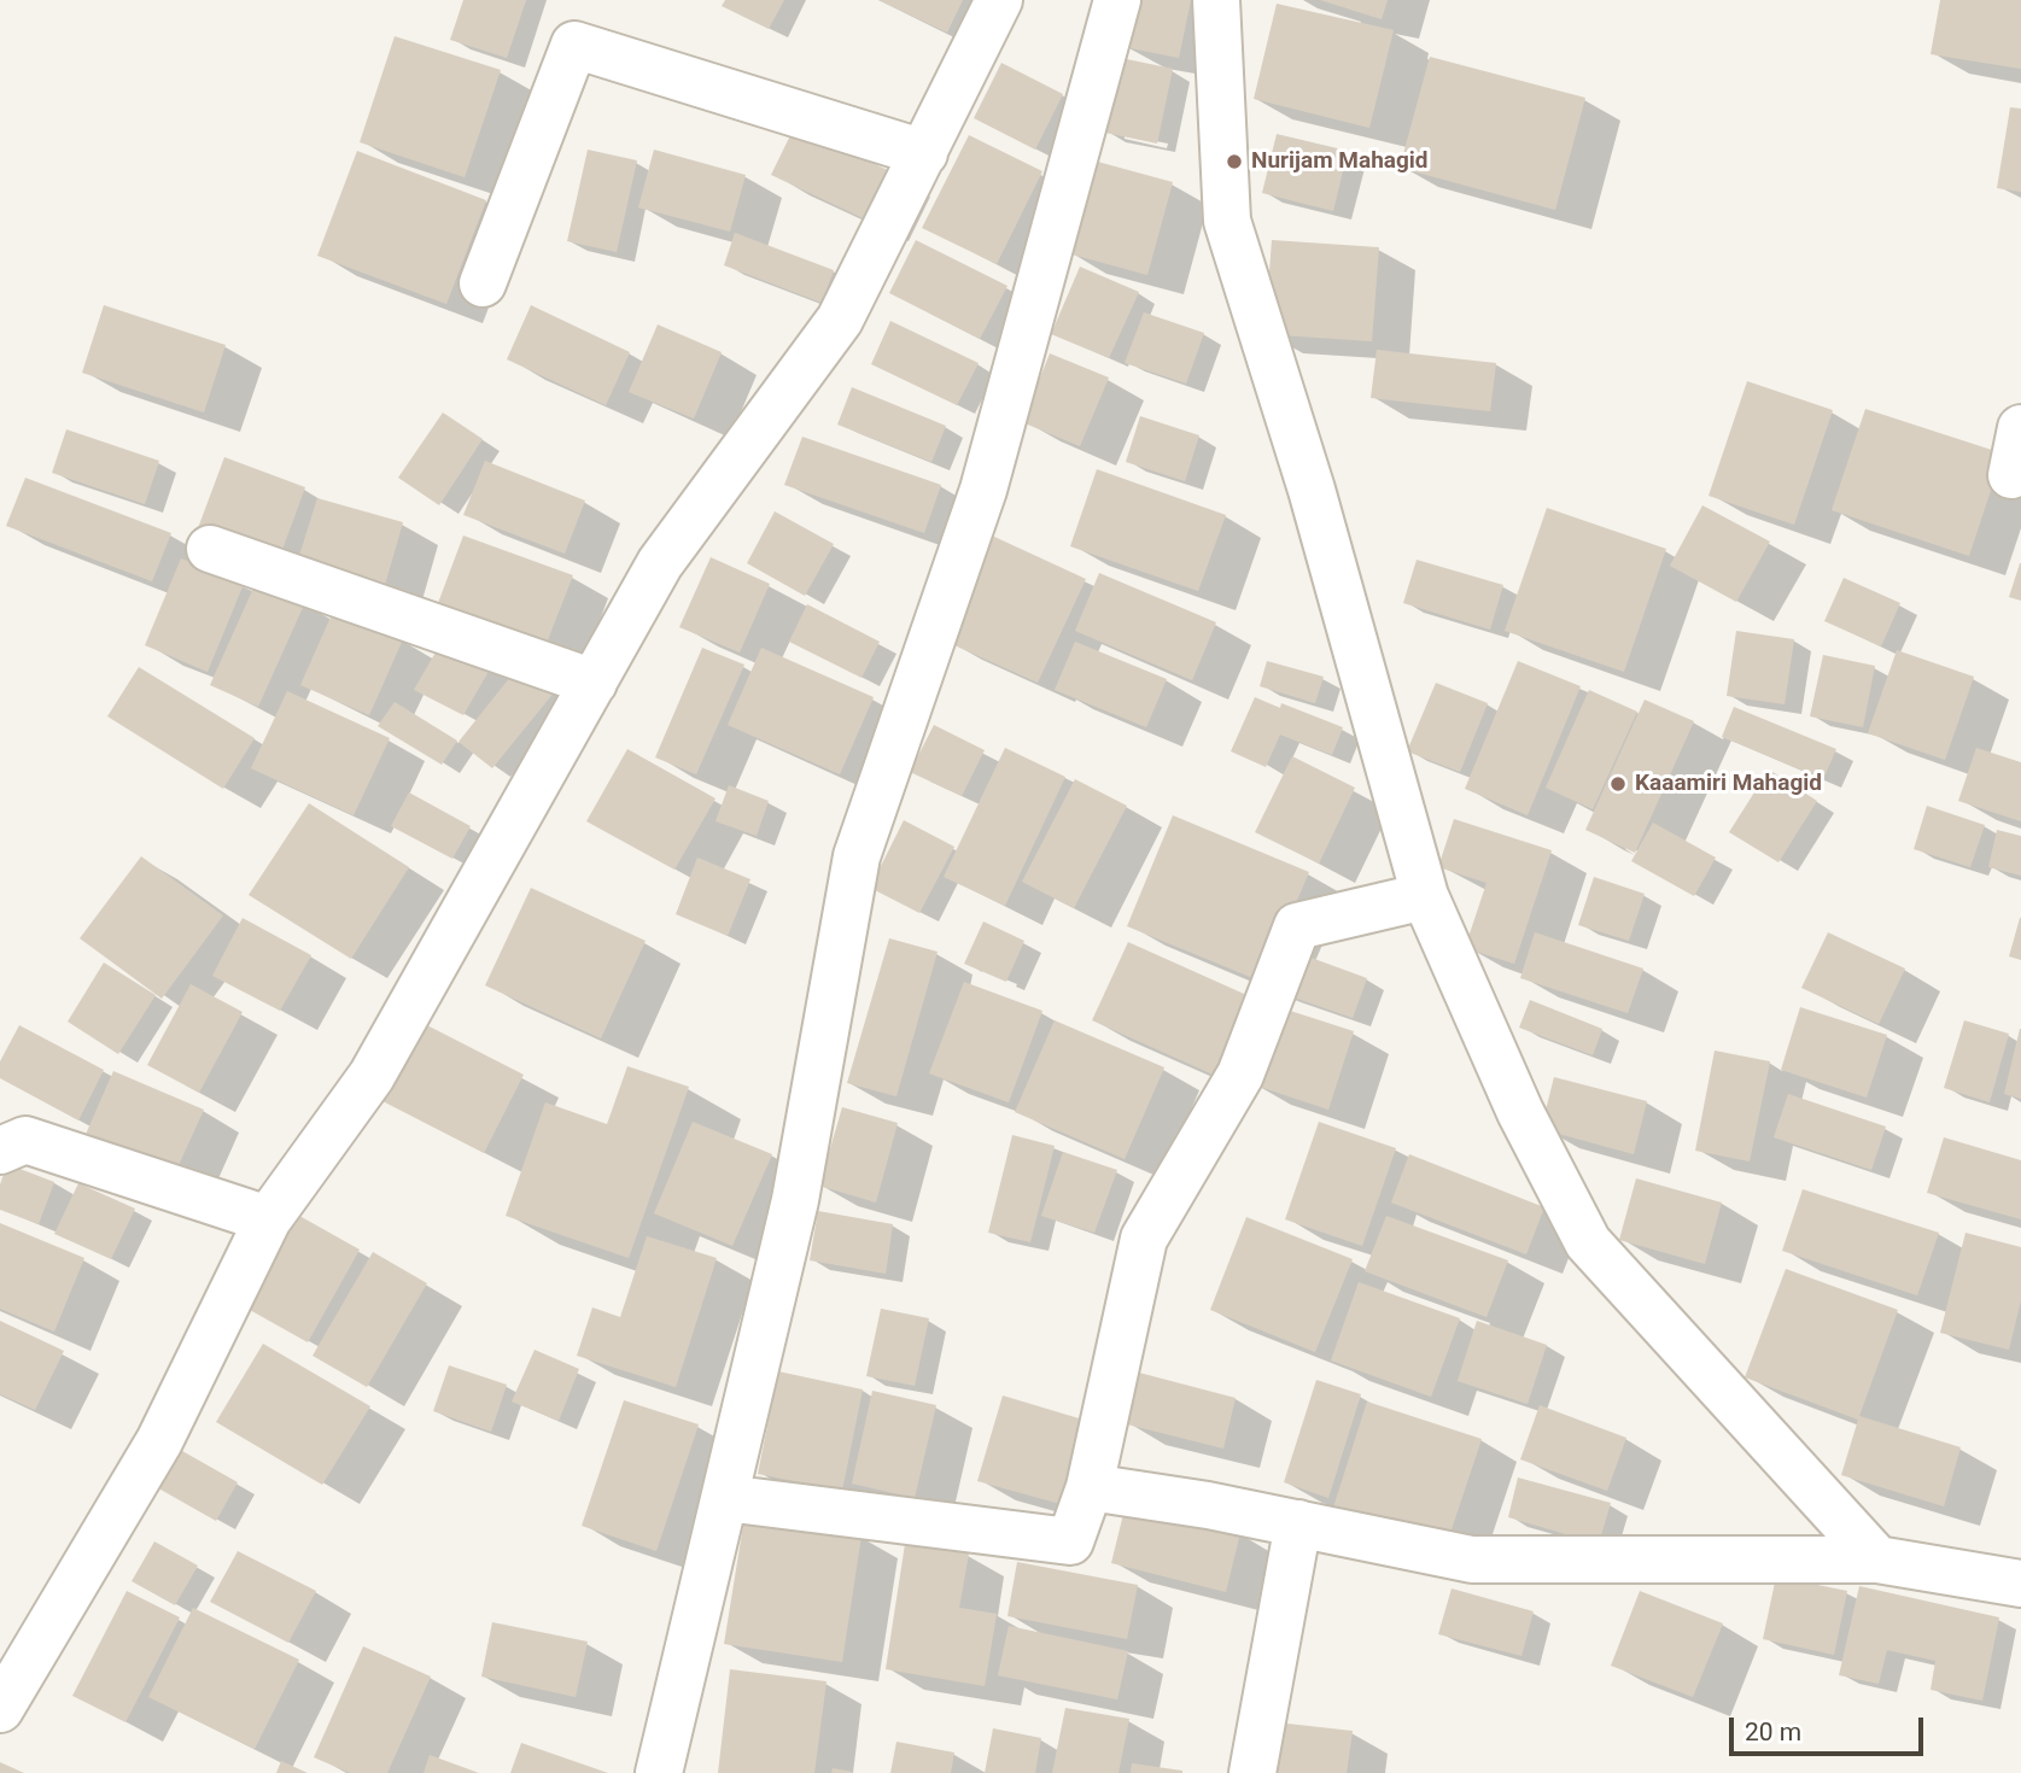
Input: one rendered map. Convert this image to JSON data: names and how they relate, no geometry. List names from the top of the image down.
{
  "places": ["Nurijam Mahagid", "Kaaamiri Mahagid"],
  "scale_bar": "20 m"
}
